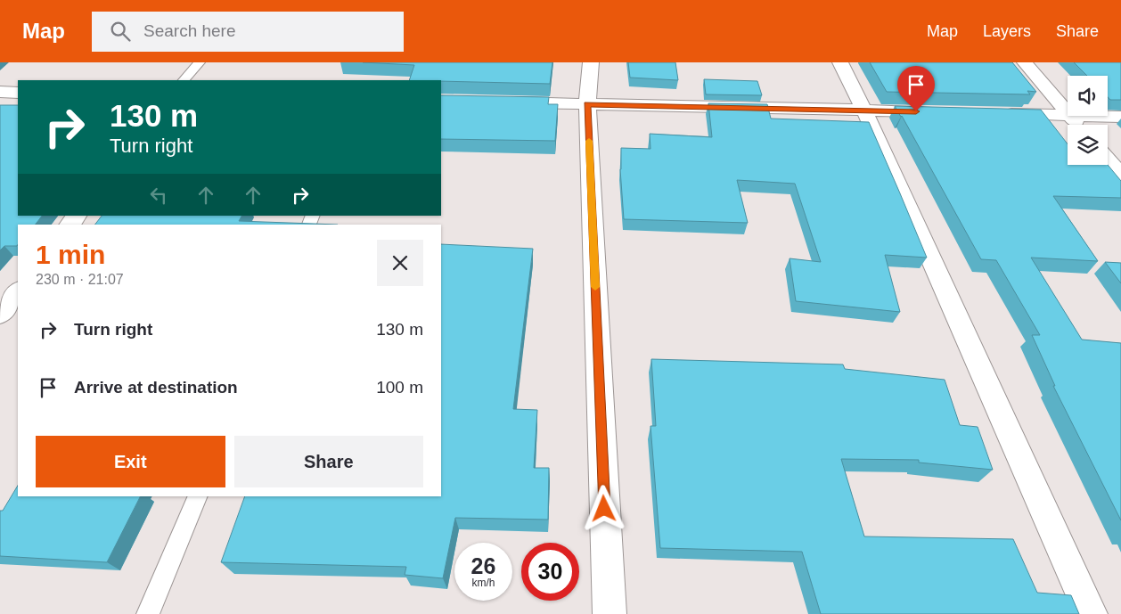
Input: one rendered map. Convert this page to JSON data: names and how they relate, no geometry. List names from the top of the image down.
{
  "page": {
    "header": "Map",
    "search": "Search here",
    "nav": ["Map", "Layers", "Share"],
    "turn": ["130 m", "Turn right"],
    "heading": ["1 min", "230 m · 21:07"],
    "list": [
      {
        "name": "Turn right",
        "value": "130 m"
      },
      {
        "name": "Arrive at destination",
        "value": "100 m"
      }
    ],
    "buttons": ["Exit", "Share"],
    "speed": "26 km/h",
    "limit": "30"
  }
}
